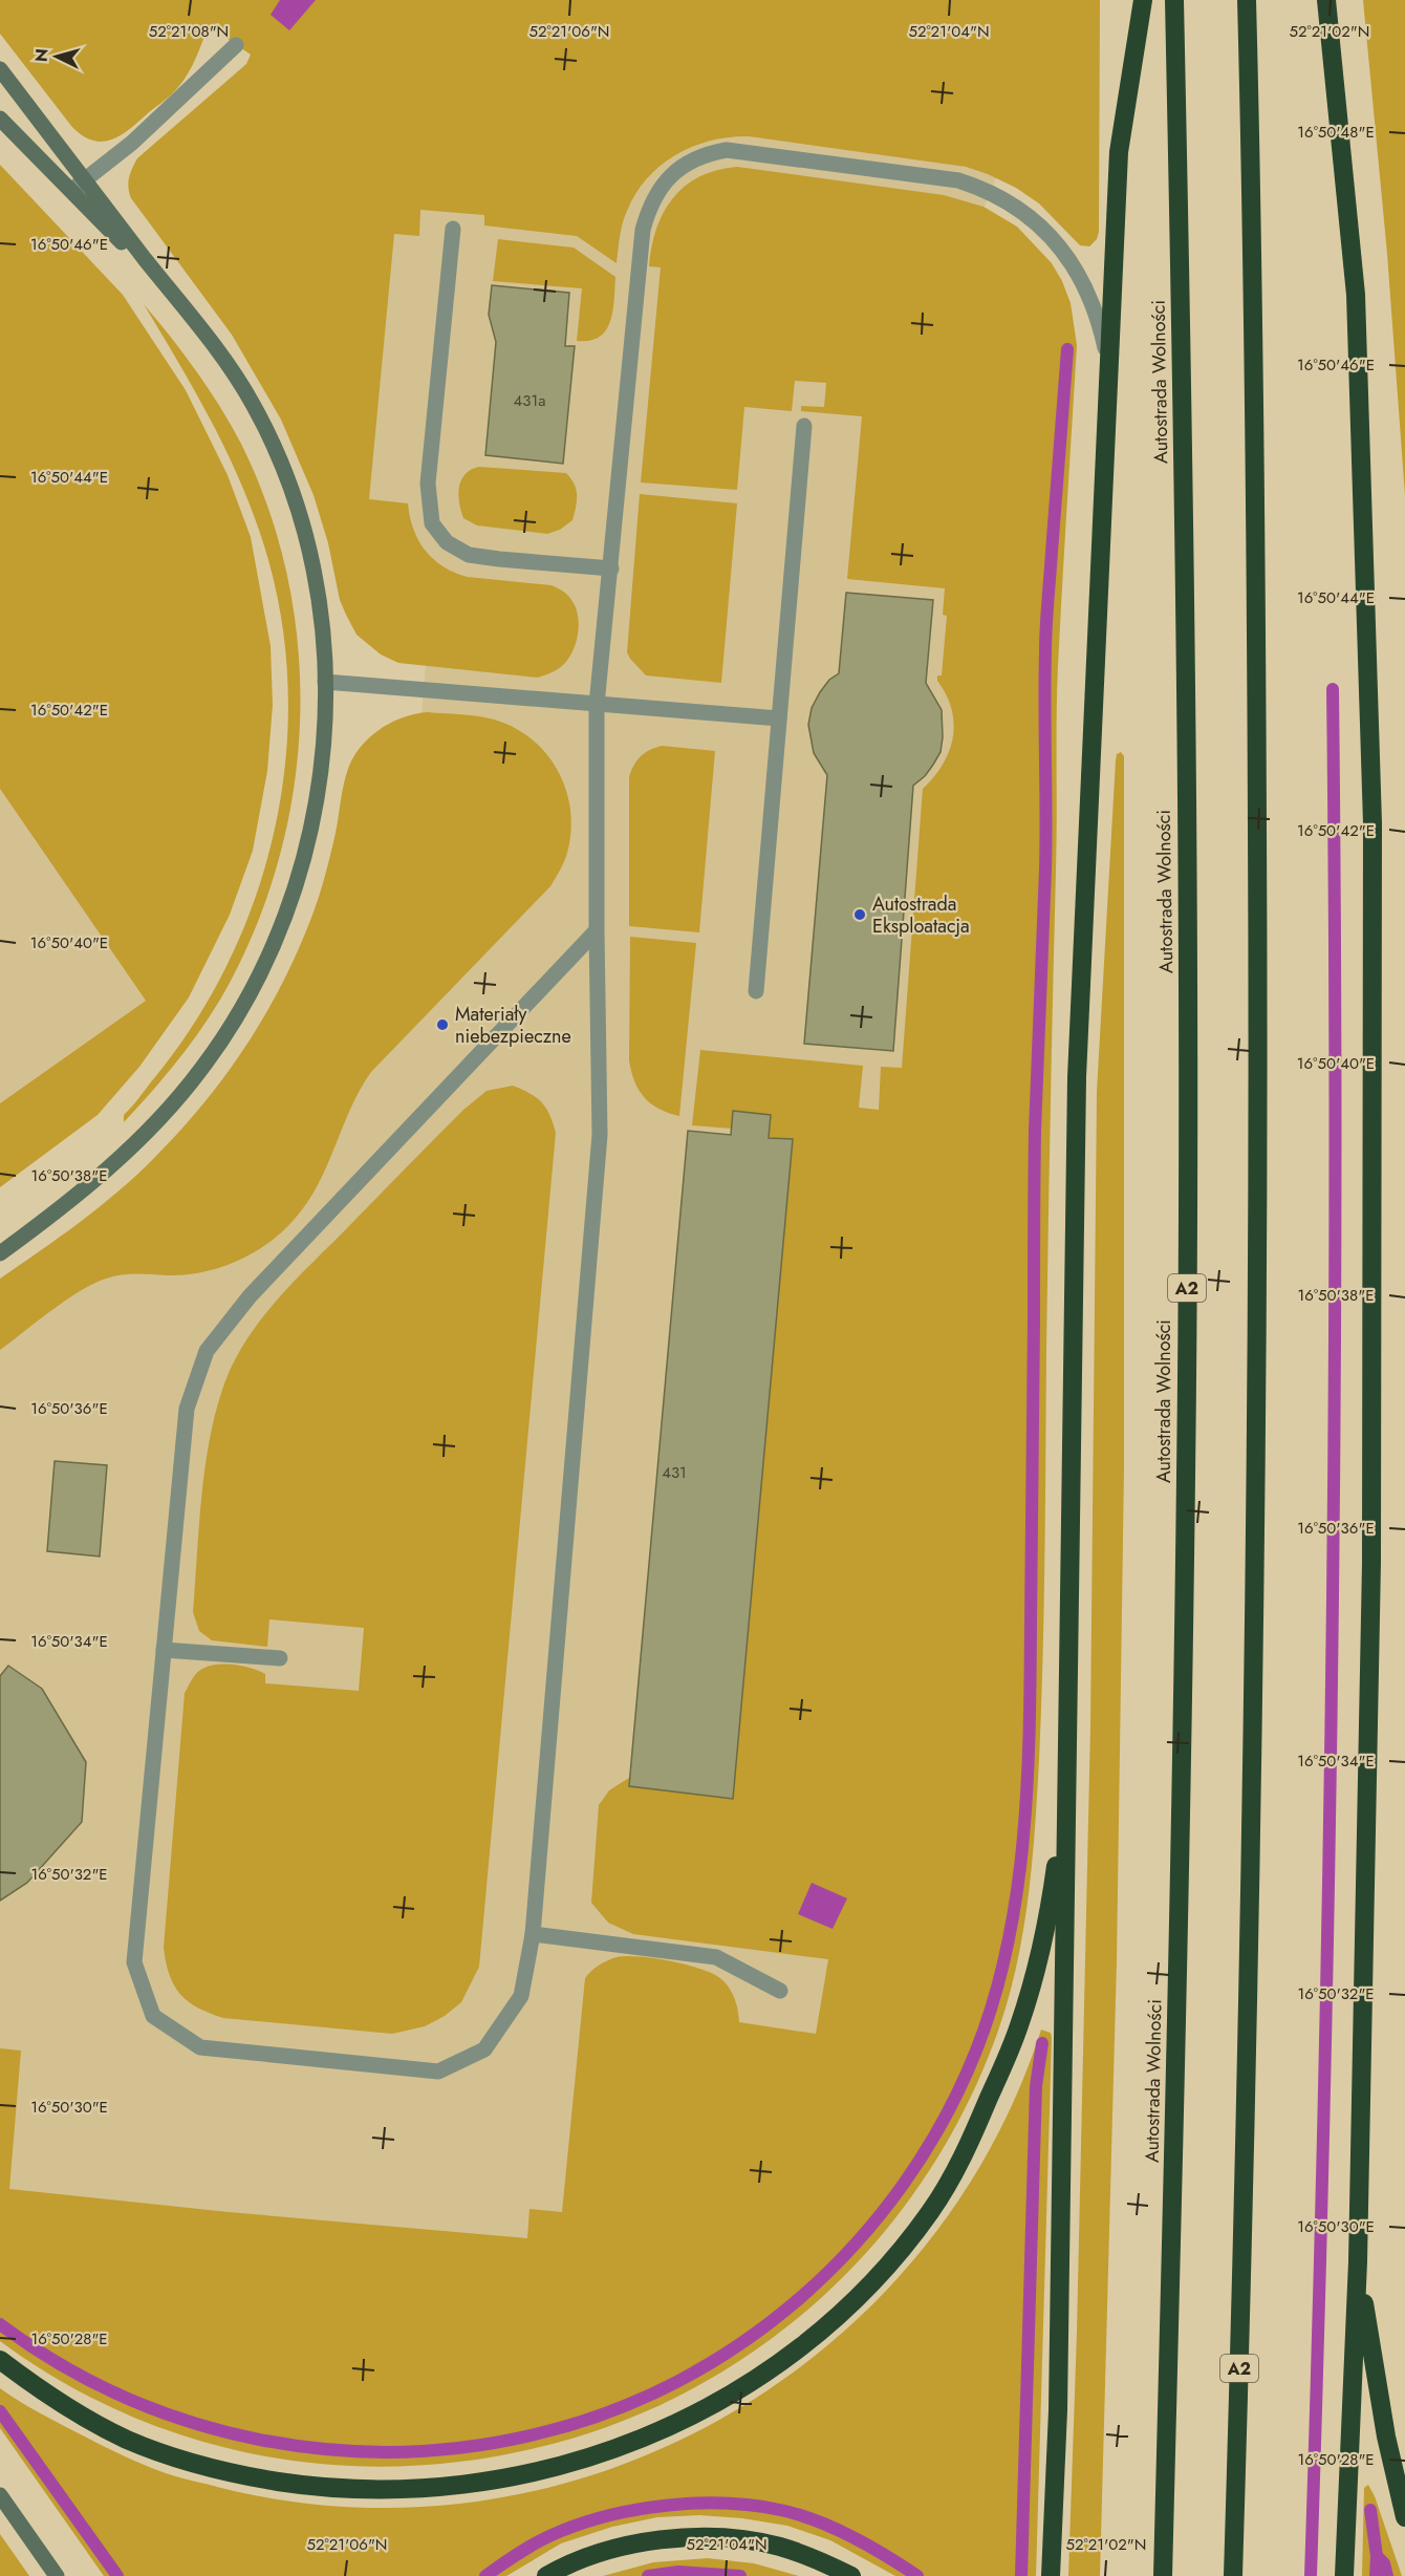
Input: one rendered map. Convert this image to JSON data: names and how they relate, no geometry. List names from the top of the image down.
{
  "streets": {
    "highway": ["Autostrada Wolności", "A2"]
  },
  "places": ["Autostrada Eksploatacja", "Materiały niebezpieczne"],
  "house_numbers": ["431a", "431"],
  "north": "left",
  "coordinates": [
    "52°21'08\"N",
    "52°21'06\"N",
    "52°21'04\"N",
    "52°21'02\"N",
    "16°50'48\"E",
    "16°50'46\"E",
    "16°50'44\"E",
    "16°50'42\"E",
    "16°50'40\"E",
    "16°50'38\"E",
    "16°50'36\"E",
    "16°50'34\"E",
    "16°50'32\"E",
    "16°50'30\"E",
    "16°50'28\"E"
  ]
}
